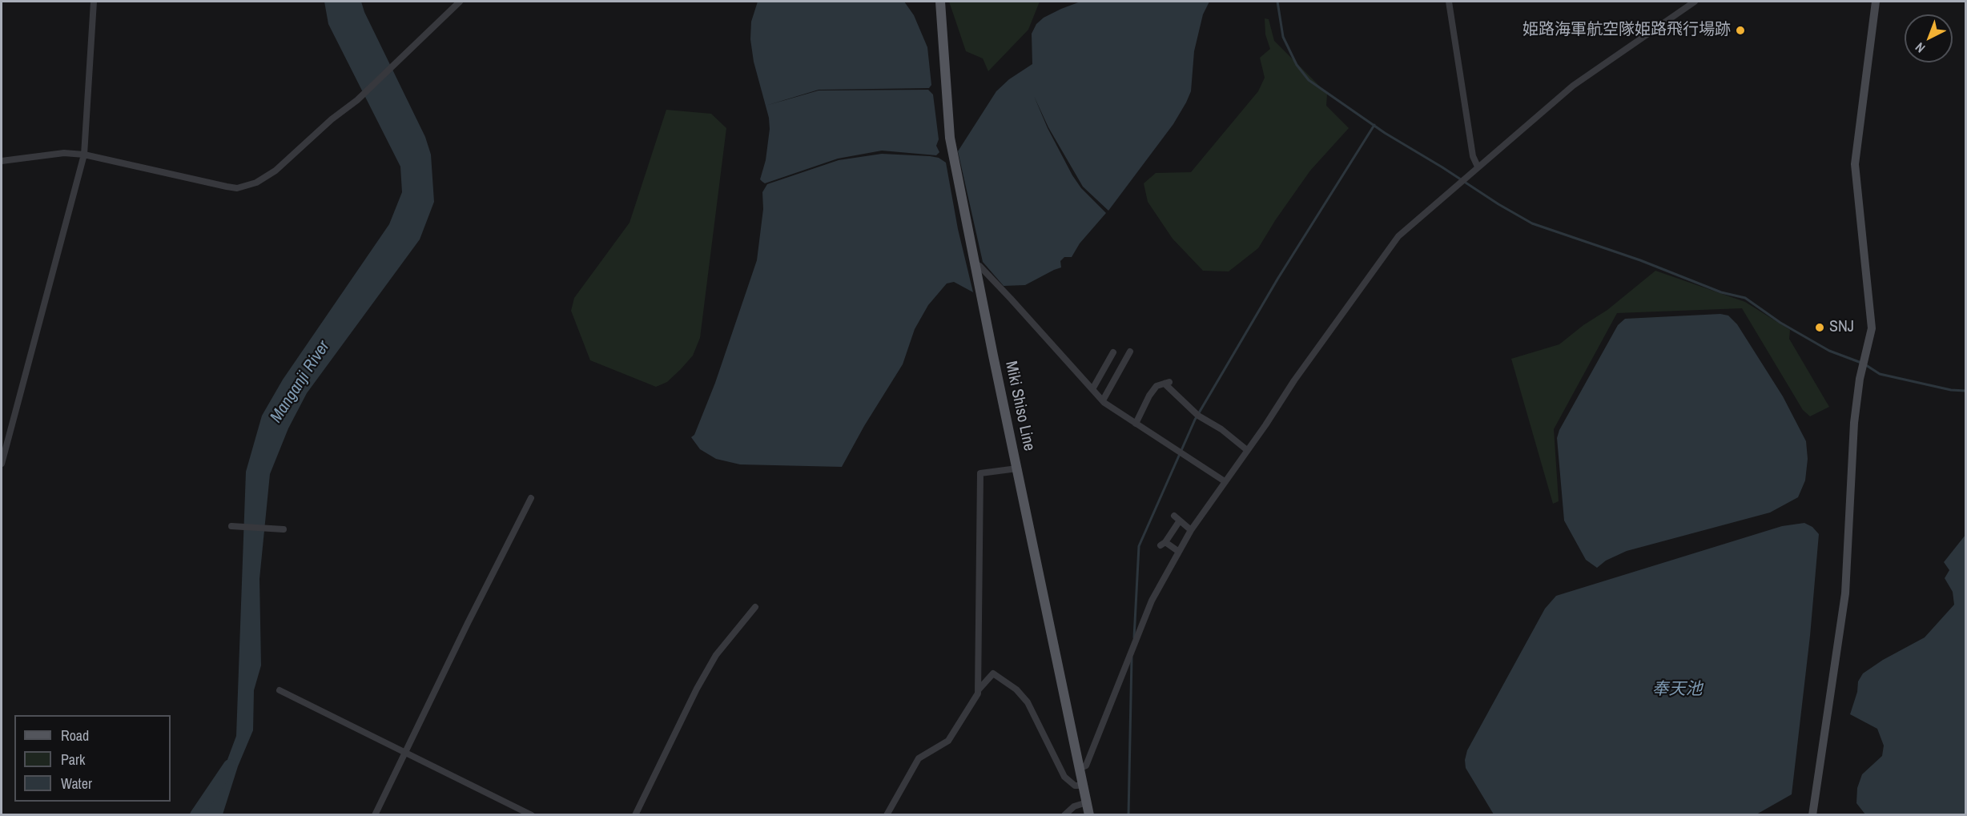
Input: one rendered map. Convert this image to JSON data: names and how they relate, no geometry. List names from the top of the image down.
{
  "streets": {
    "main road": ["Miki Shiso Line"]
  },
  "water": ["Manganji River", "奉天池"],
  "places": ["姫路海軍航空隊姫路飛行場跡", "SNJ"],
  "legend": ["Road", "Park", "Water"],
  "north": "bottom left"
}
